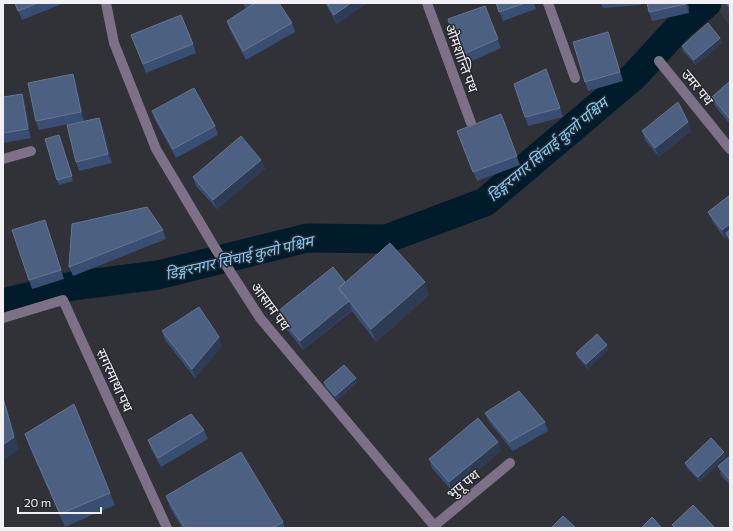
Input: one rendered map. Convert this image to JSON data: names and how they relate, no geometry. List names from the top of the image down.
{
  "streets": {
    "street": [
      "ओमशान्ति पथ",
      "उमर पथ",
      "आसाम पथ",
      "सगरमाथा पथ",
      "भुपू पथ"
    ]
  },
  "crossings": [
    ["आसाम पथ", "भुपू पथ"]
  ],
  "water": ["डिङ्गरनगर सिंचाई कुलो पश्चिम"],
  "scale_bar": "20 m"
}
